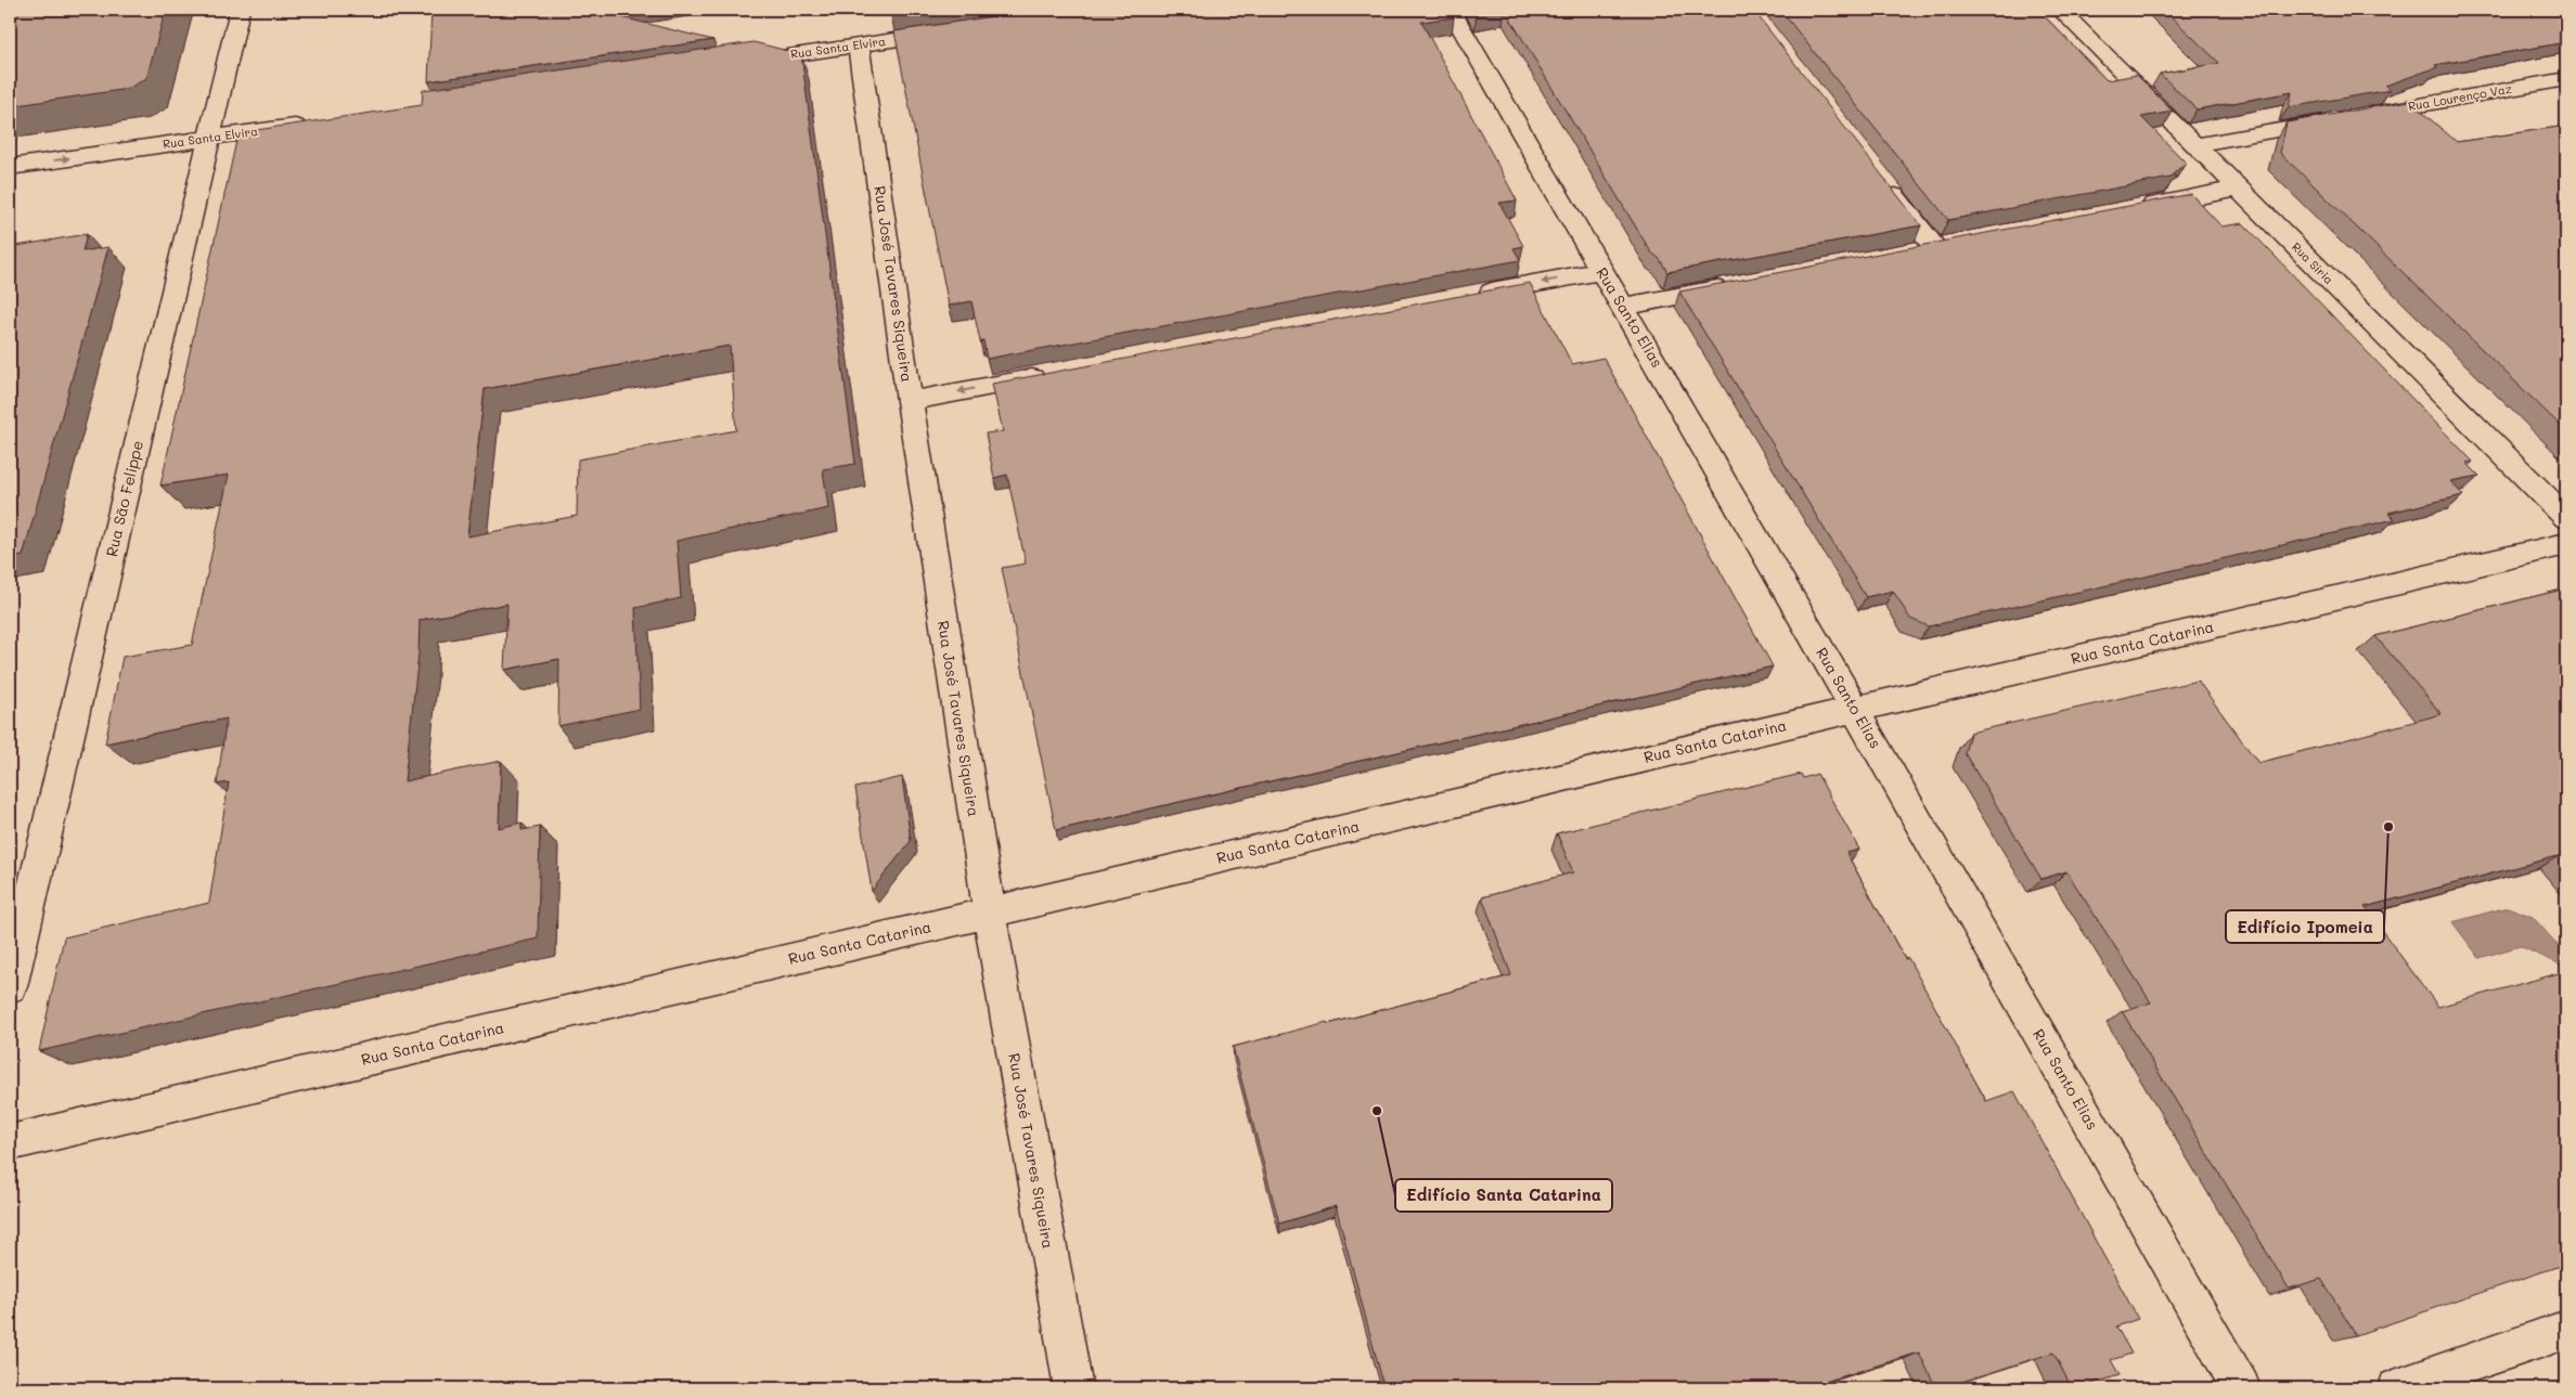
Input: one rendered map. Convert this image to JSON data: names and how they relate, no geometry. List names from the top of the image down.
{
  "streets": {
    "street": [
      "Rua Santa Elvira",
      "Rua Lourenço Vaz",
      "Rua Síria",
      "Rua José Tavares Siqueira",
      "Rua Santo Elias",
      "Rua São Felippe",
      "Rua Santa Catarina"
    ]
  },
  "crossings": [
    ["Rua Santa Elvira", "Rua José Tavares Siqueira"],
    ["Rua Santa Elvira", "Rua São Felippe"],
    ["Rua Lourenço Vaz", "Rua Síria"],
    ["Rua José Tavares Siqueira", "Rua Santa Catarina"],
    ["Rua Santo Elias", "Rua Santa Catarina"]
  ],
  "one_way": ["Rua Santa Elvira"],
  "places": ["Edifício Ipomeia", "Edifício Santa Catarina"]
}
